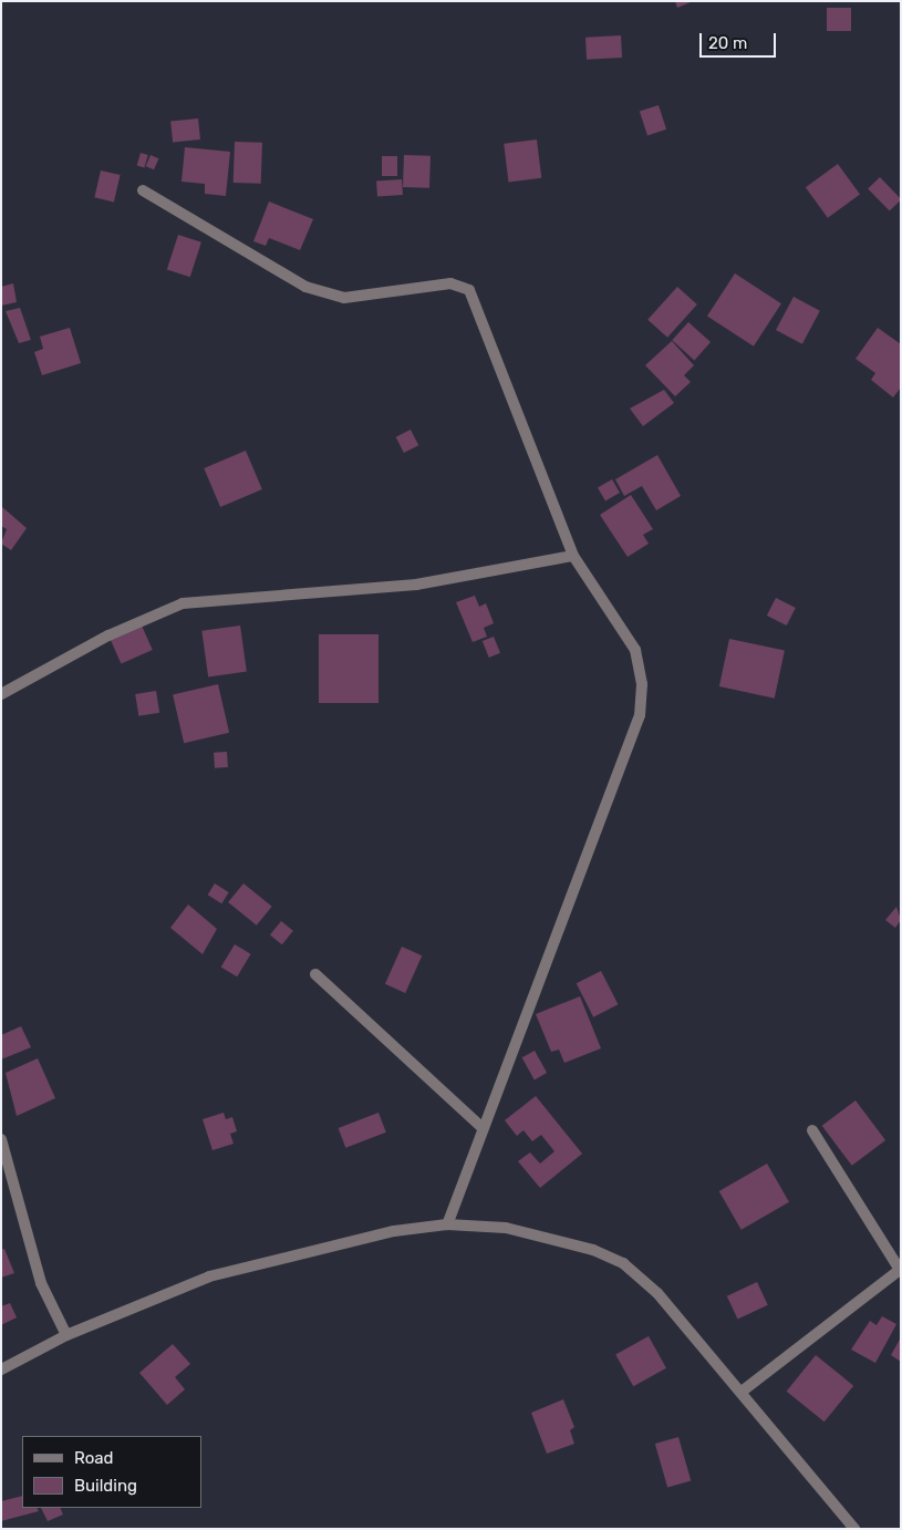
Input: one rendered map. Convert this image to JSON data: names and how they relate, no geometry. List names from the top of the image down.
{
  "legend": ["Road", "Building"],
  "scale_bar": "20 m"
}
